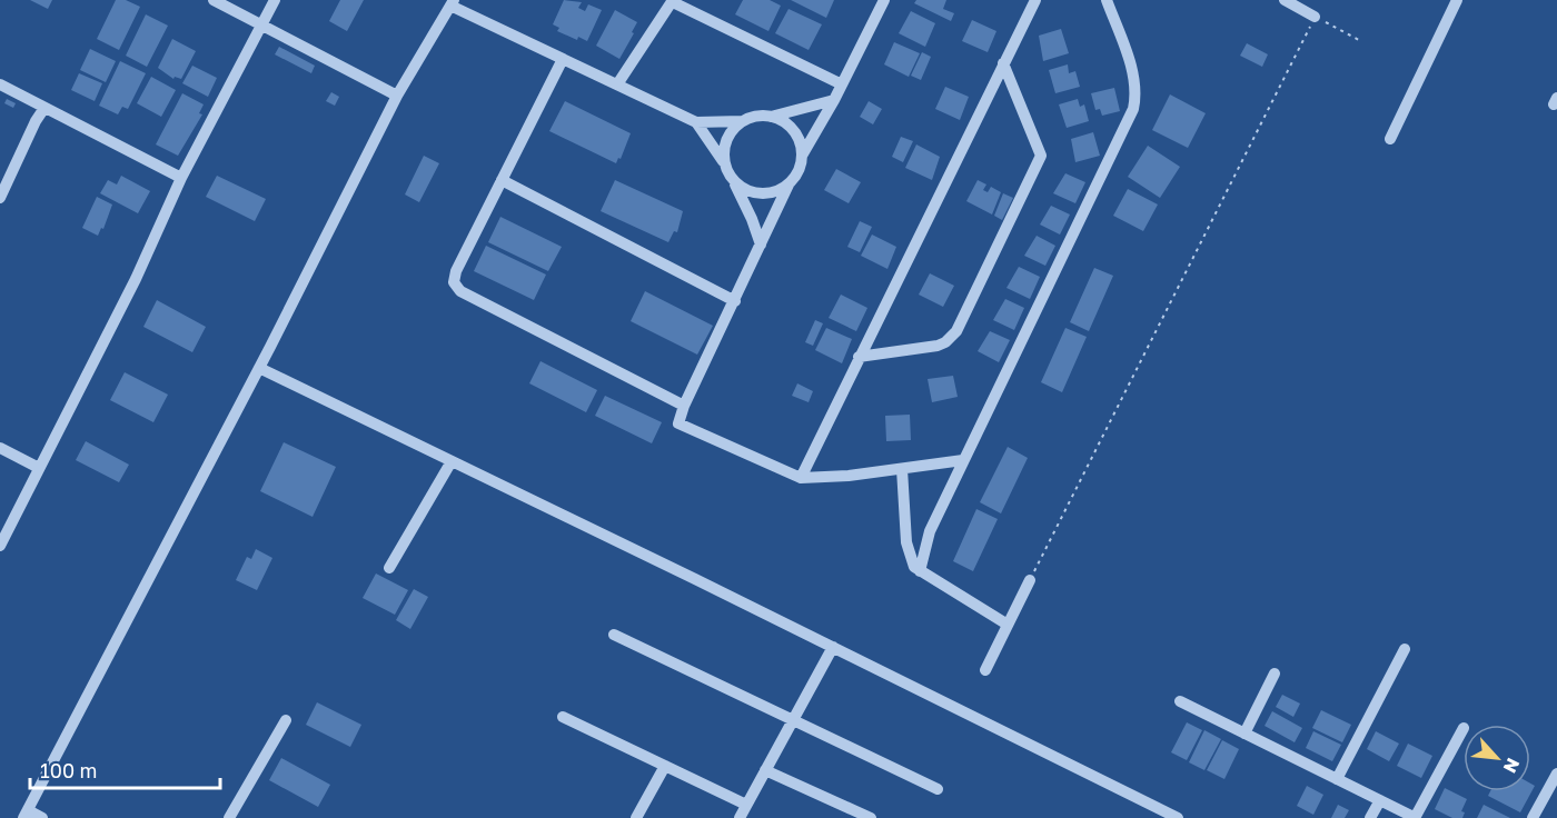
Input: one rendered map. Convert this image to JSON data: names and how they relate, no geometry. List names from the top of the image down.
{
  "scale_bar": "100 m",
  "north": "bottom right"
}
